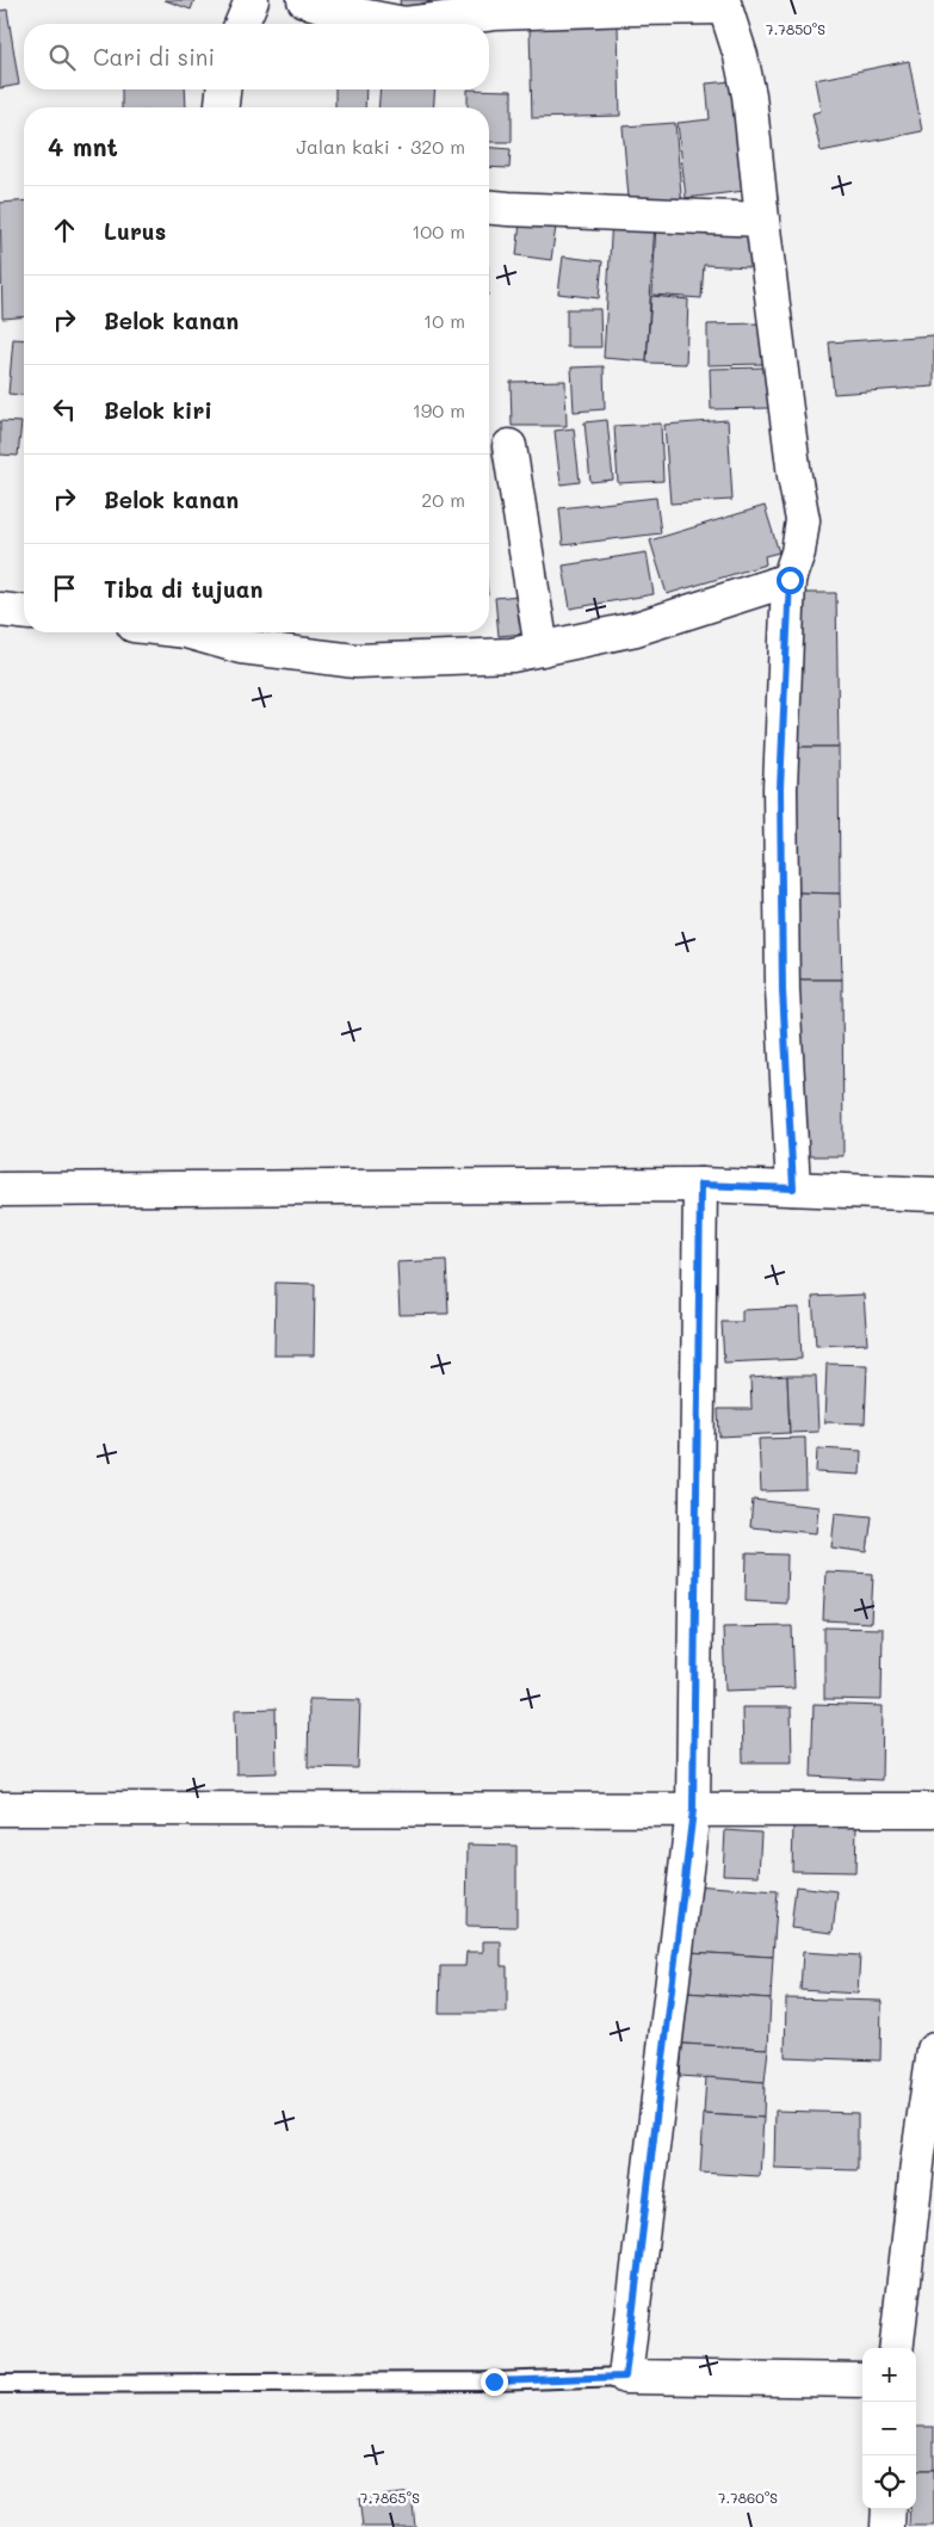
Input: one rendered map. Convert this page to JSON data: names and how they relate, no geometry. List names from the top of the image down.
{
  "page": {
    "search": "Cari di sini",
    "heading": ["4 mnt", "Jalan kaki · 320 m"],
    "list": [
      ["Lurus", "100 m"],
      ["Belok kanan", "10 m"],
      ["Belok kiri", "190 m"],
      ["Belok kanan", "20 m"],
      "Tiba di tujuan"
    ],
    "map_buttons": ["+", "−"]
  },
  "coordinates": ["7.7850°S", "7.7865°S", "7.7860°S"]
}
